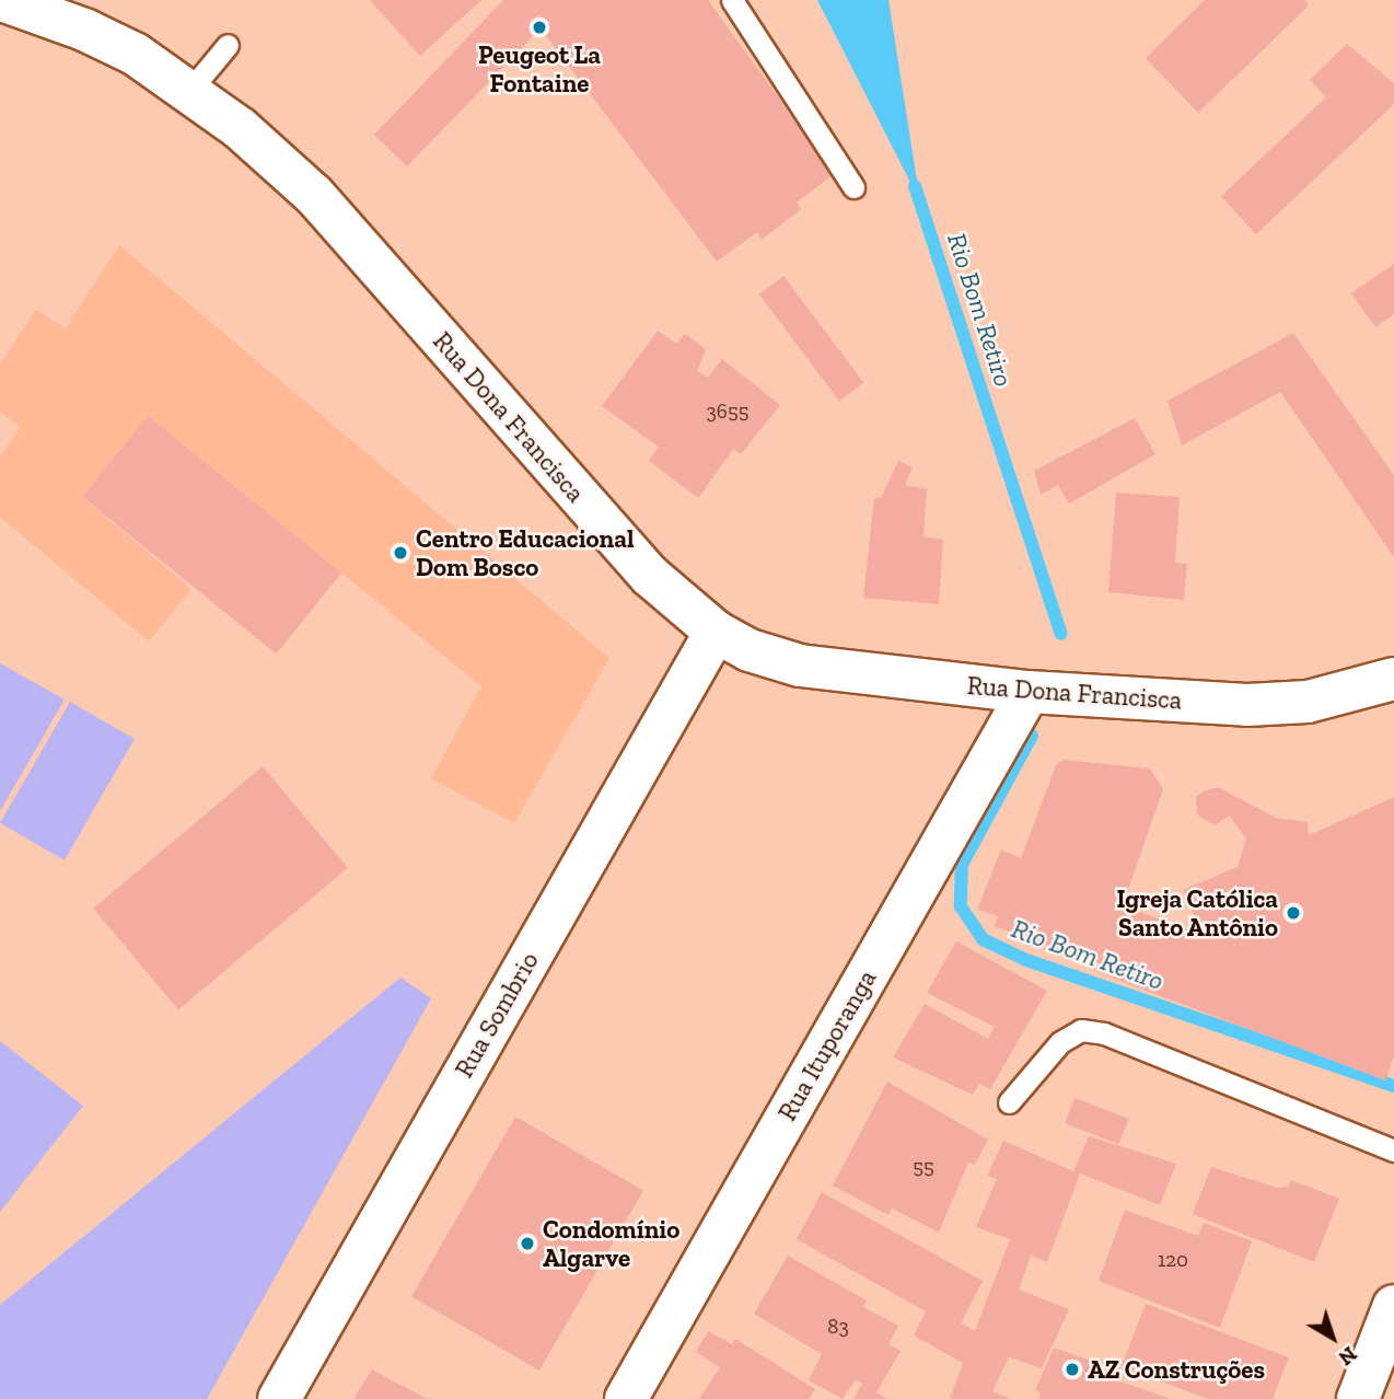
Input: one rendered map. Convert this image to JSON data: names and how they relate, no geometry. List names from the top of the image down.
{
  "streets": {
    "main road": ["Rua Dona Francisca", "Rua Sombrio", "Rua Ituporanga"]
  },
  "crossings": [
    ["Rua Dona Francisca", "Rua Sombrio"],
    ["Rua Dona Francisca", "Rua Ituporanga"]
  ],
  "water": ["Rio Bom Retiro"],
  "places": [
    "Peugeot La Fontaine",
    "Centro Educacional Dom Bosco",
    "Igreja Católica Santo Antônio",
    "Condomínio Algarve",
    "AZ Construções"
  ],
  "house_numbers": [
    "3655",
    "55",
    "120",
    "83"
  ],
  "north": "bottom right"
}
